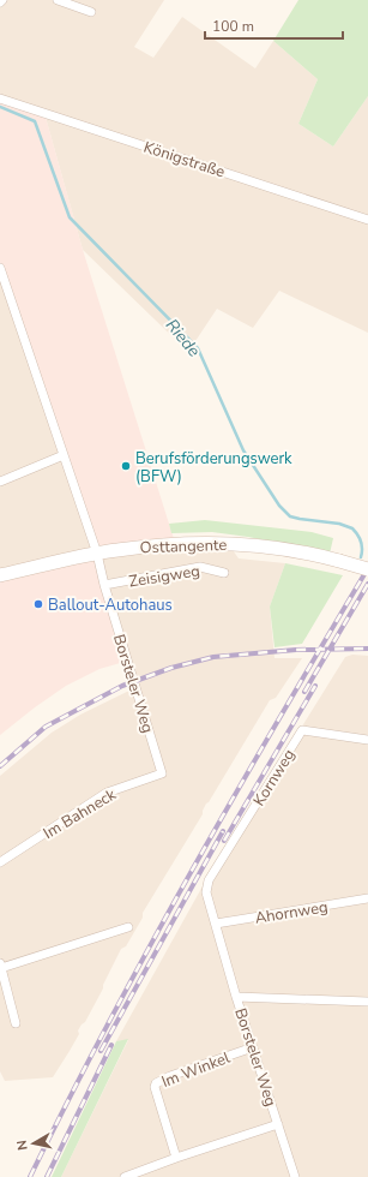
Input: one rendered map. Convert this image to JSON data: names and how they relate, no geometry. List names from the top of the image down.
{
  "streets": {
    "main road": ["Osttangente"],
    "street": [
      "Königstraße",
      "Zeisigweg",
      "Borsteler Weg",
      "Kornweg",
      "Im Bahneck",
      "Ahornweg",
      "Im Winkel"
    ]
  },
  "crossings": [
    ["Osttangente", "Borsteler Weg"],
    ["Zeisigweg", "Borsteler Weg"],
    ["Borsteler Weg", "Kornweg"],
    ["Borsteler Weg", "Im Bahneck"],
    ["Borsteler Weg", "Ahornweg"],
    ["Borsteler Weg", "Im Winkel"]
  ],
  "water": ["Riede"],
  "places": ["Berufsförderungswerk (BFW)", "Ballout-Autohaus"],
  "scale_bar": "100 m",
  "north": "left"
}
